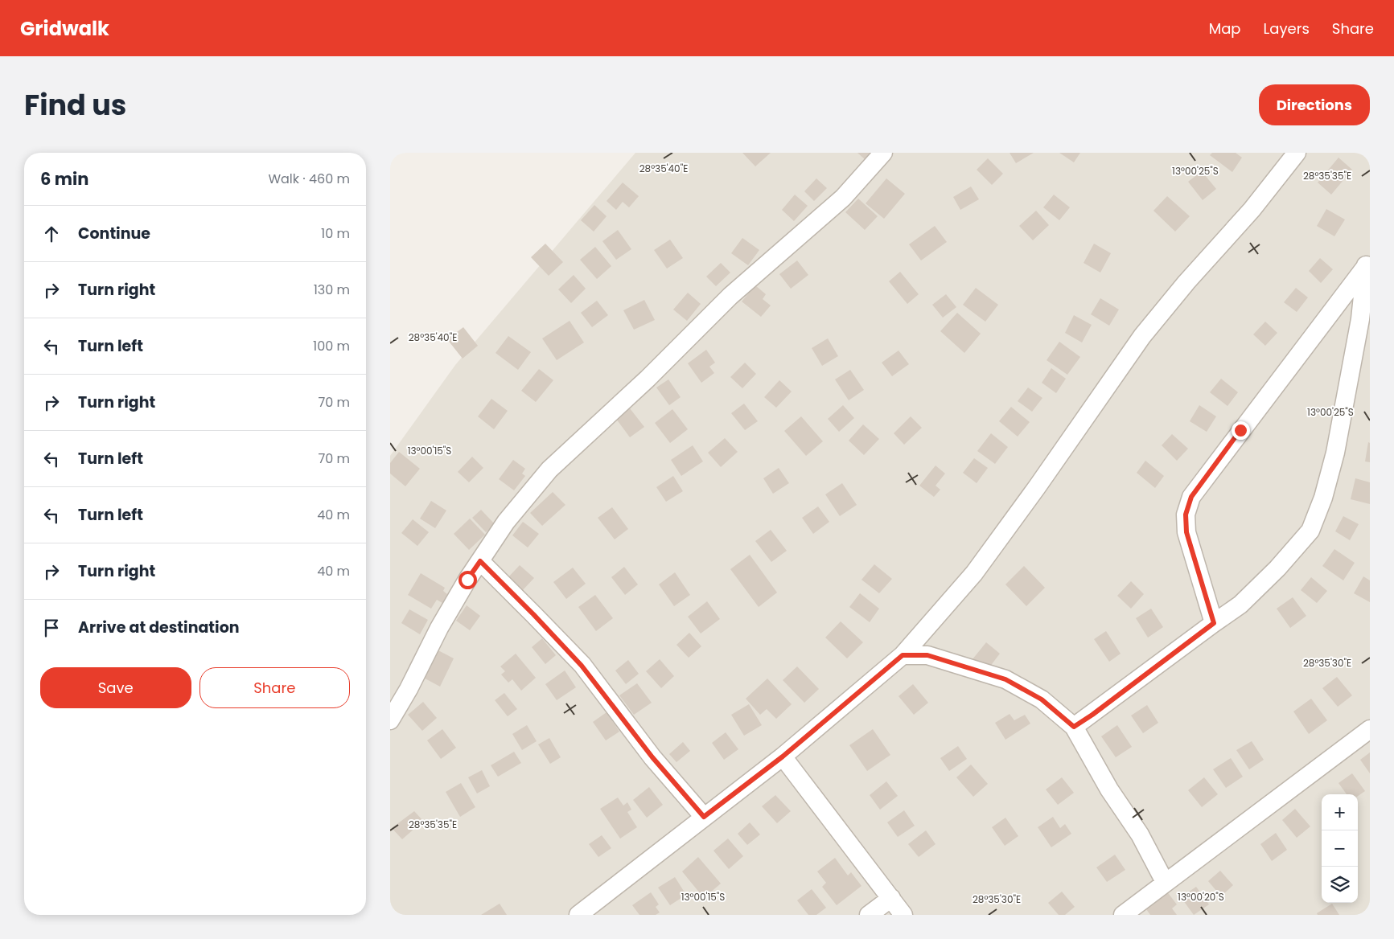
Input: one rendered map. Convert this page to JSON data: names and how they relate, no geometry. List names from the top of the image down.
{
  "page": {
    "header": "Gridwalk",
    "nav": ["Map", "Layers", "Share"],
    "title": "Find us",
    "buttons": [
      "Directions",
      ["Save", "Share"]
    ],
    "heading": ["6 min", "Walk · 460 m"],
    "list": [
      ["Continue", "10 m"],
      ["Turn right", "130 m"],
      ["Turn left", "100 m"],
      ["Turn right", "70 m"],
      ["Turn left", "70 m"],
      ["Turn left", "40 m"],
      ["Turn right", "40 m"],
      "Arrive at destination"
    ],
    "map_buttons": ["+", "−"]
  },
  "coordinates": [
    "28°35'40\"E",
    "13°00'25\"S",
    "28°35'35\"E",
    "13°00'15\"S",
    "28°35'30\"E",
    "13°00'20\"S"
  ]
}
